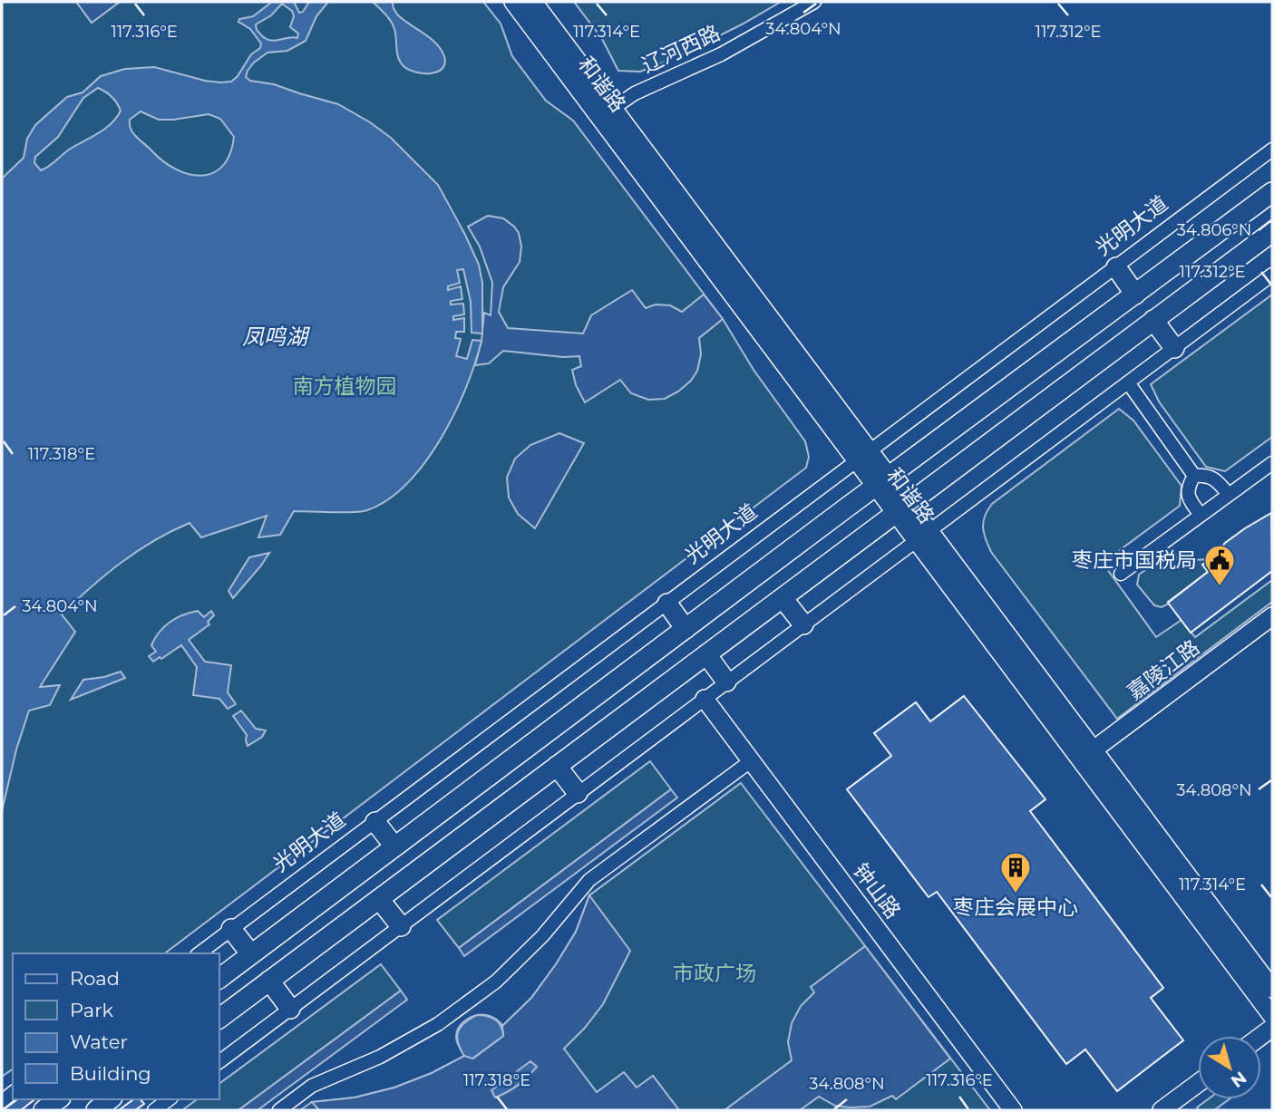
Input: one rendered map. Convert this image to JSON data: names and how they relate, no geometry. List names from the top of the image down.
{
  "streets": {
    "main road": ["和谐路", "嘉陵江路", "钟山路"],
    "street": ["辽河西路", "光明大道"]
  },
  "crossings": [
    ["辽河西路", "和谐路"],
    ["和谐路", "光明大道"],
    ["和谐路", "嘉陵江路"]
  ],
  "water": ["凤鸣湖"],
  "parks": ["南方植物园", "市政广场"],
  "places": {
    "public building": ["枣庄市国税局"],
    "building": ["枣庄会展中心"]
  },
  "legend": [
    "Road",
    "Park",
    "Water",
    "Building"
  ],
  "north": "bottom right",
  "coordinates": [
    "34.804°N",
    "117.316°E",
    "117.314°E",
    "117.312°E",
    "34.806°N",
    "117.318°E",
    "34.808°N"
  ]
}
